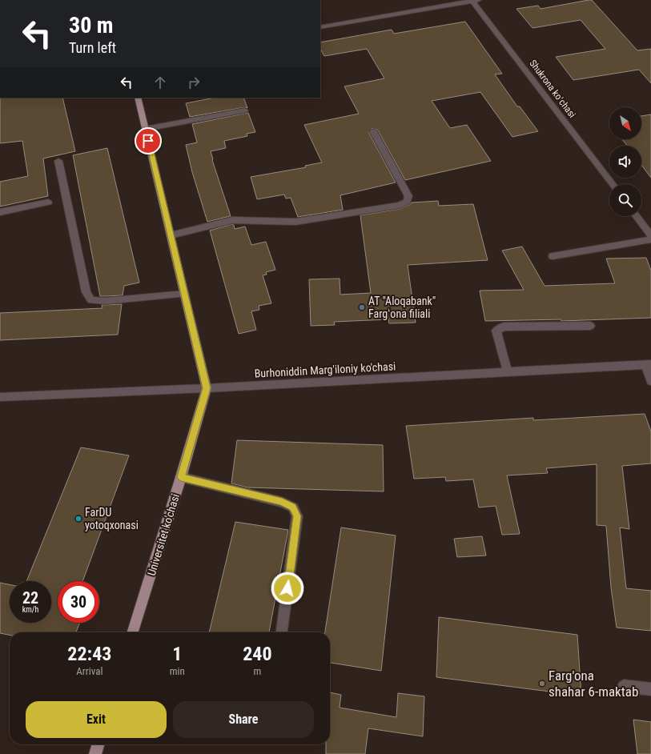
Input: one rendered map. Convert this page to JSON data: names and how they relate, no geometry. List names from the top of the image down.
{
  "streets": {
    "main road": ["Universitet ko'chasi"],
    "street": ["Shukrona koʻchasi", "Burhoniddin Marg'iloniy ko'chasi"]
  },
  "crossings": [
    ["Burhoniddin Marg'iloniy ko'chasi", "Universitet ko'chasi"]
  ],
  "places": ["AT \"Aloqabank\" Fargʻona filiali", "FarDU yotoqxonasi", "Farg'ona shahar 6-maktab"],
  "north": "bottom right",
  "page": {
    "turn": ["30 m", "Turn left"],
    "speed": "22 km/h",
    "limit": "30",
    "eta": [
      "22:43",
      "Arrival",
      "1",
      "min",
      "240",
      "m"
    ],
    "buttons": ["Exit", "Share"]
  }
}
